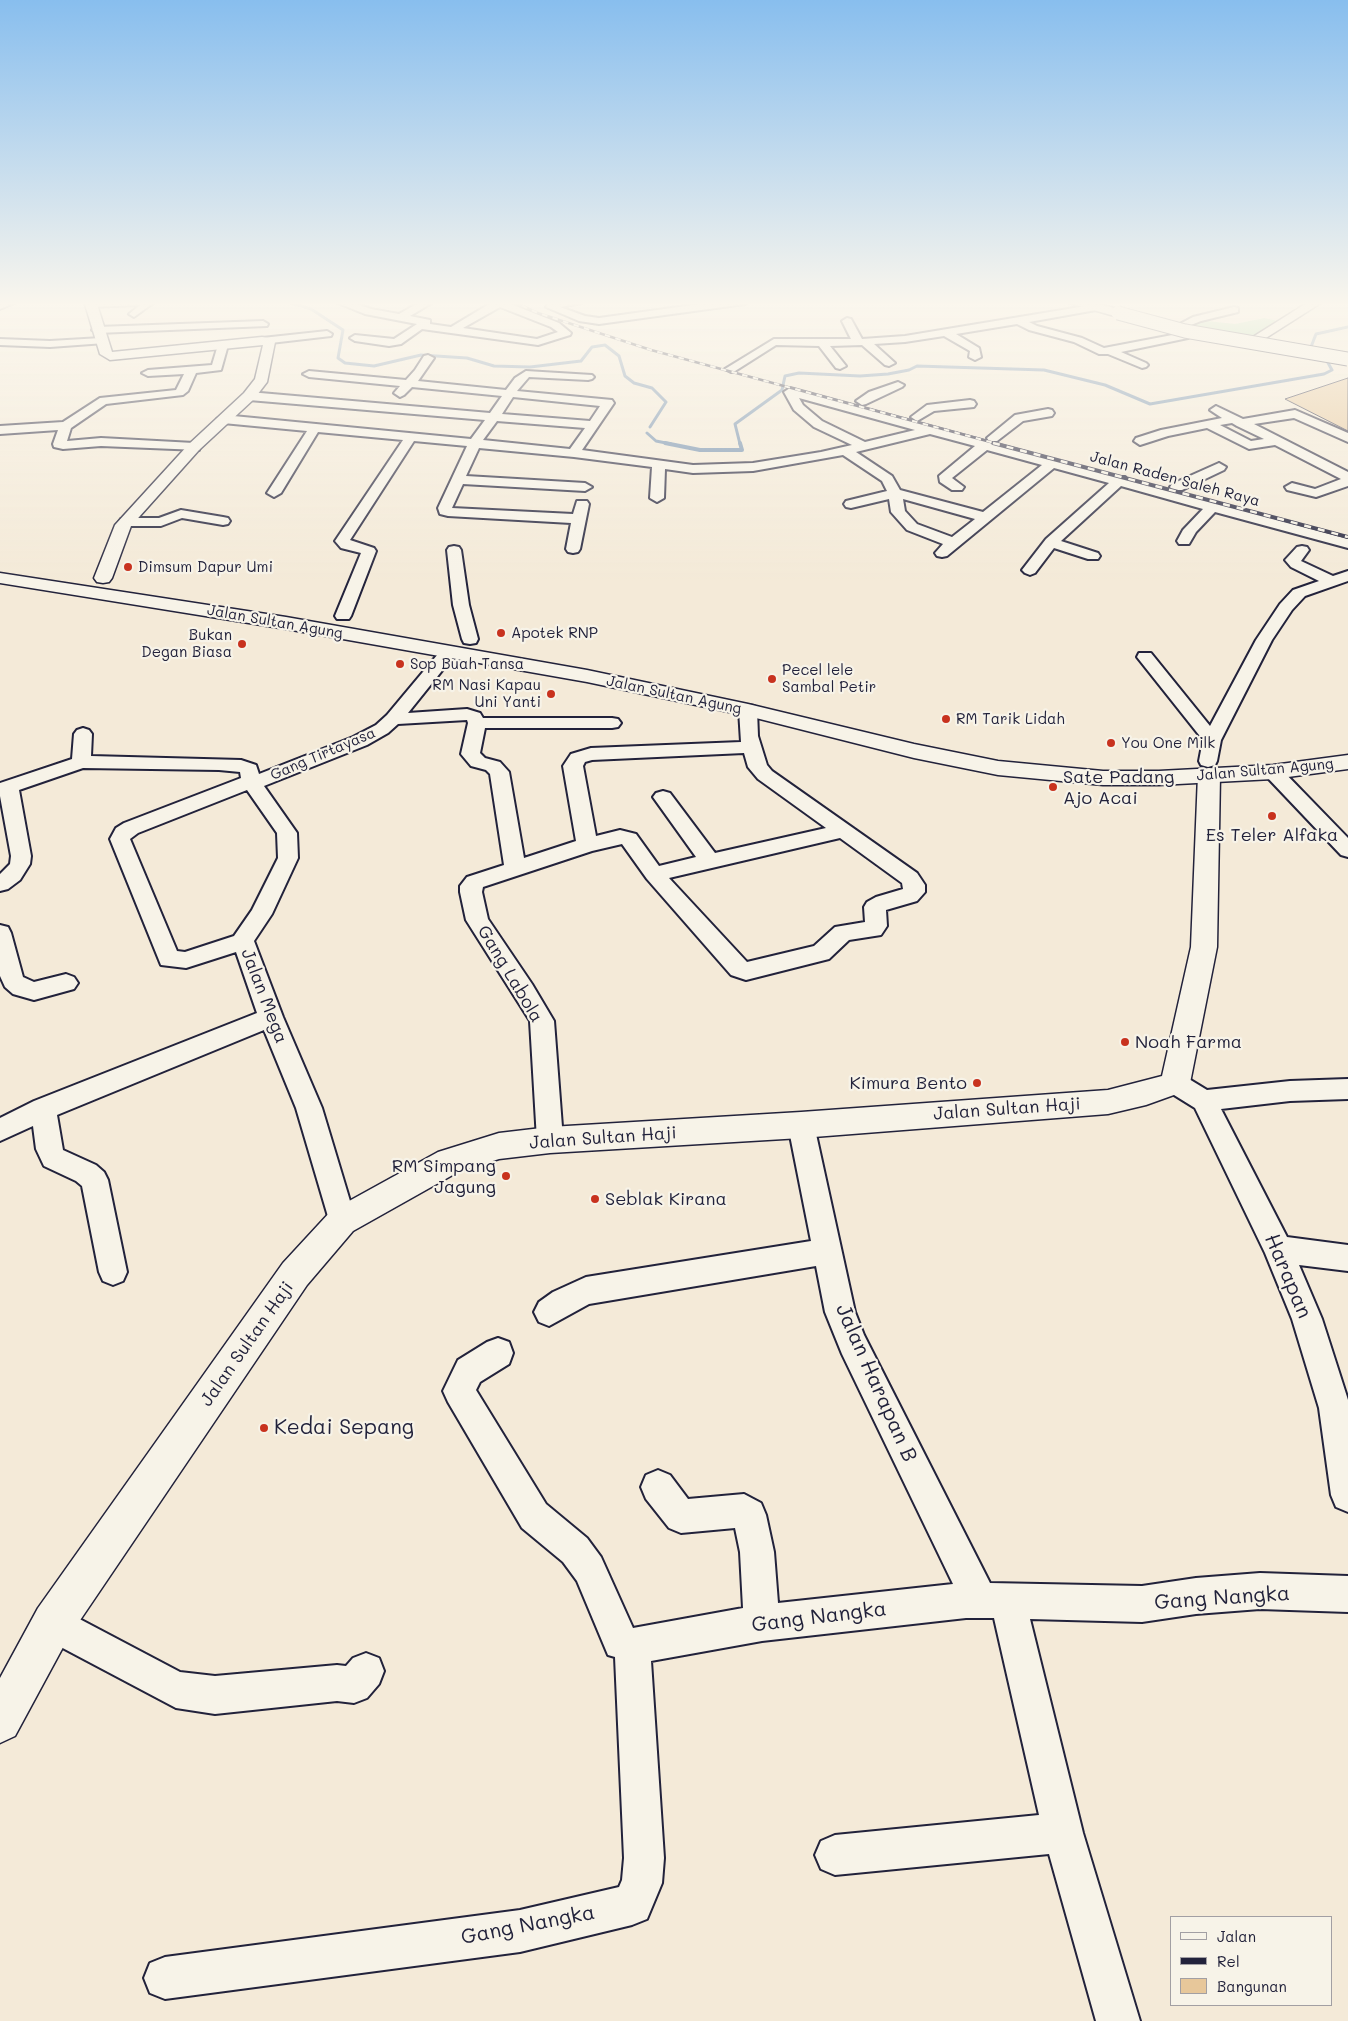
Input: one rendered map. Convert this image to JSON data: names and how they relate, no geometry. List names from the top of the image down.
{
  "streets": {
    "main road": ["Jalan Sultan Agung", "Jalan Sultan Haji"],
    "street": [
      "Jalan Raden Saleh Raya",
      "Gang Tirtayasa",
      "Gang Labola",
      "Jalan Mega",
      "Harapan",
      "Jalan Harapan B",
      "Gang Nangka"
    ]
  },
  "crossings": [
    ["Jalan Sultan Agung", "Gang Tirtayasa"],
    ["Gang Tirtayasa", "Jalan Mega"],
    ["Gang Labola", "Jalan Sultan Haji"],
    ["Jalan Mega", "Jalan Sultan Haji"],
    ["Jalan Sultan Haji", "Jalan Harapan B"],
    ["Jalan Harapan B", "Gang Nangka"]
  ],
  "places": [
    "Dimsum Dapur Umi",
    "Apotek RNP",
    "Bukan Degan Biasa",
    "Sop Buah Tansa",
    "Pecel lele Sambal Petir",
    "RM Nasi Kapau Uni Yanti",
    "RM Tarik Lidah",
    "You One Milk",
    "Sate Padang Ajo Acai",
    "Es Teler Alfaka",
    "Noah Farma",
    "Kimura Bento",
    "RM Simpang Jagung",
    "Seblak Kirana",
    "Kedai Sepang"
  ],
  "legend": ["Jalan", "Rel", "Bangunan"]
}
